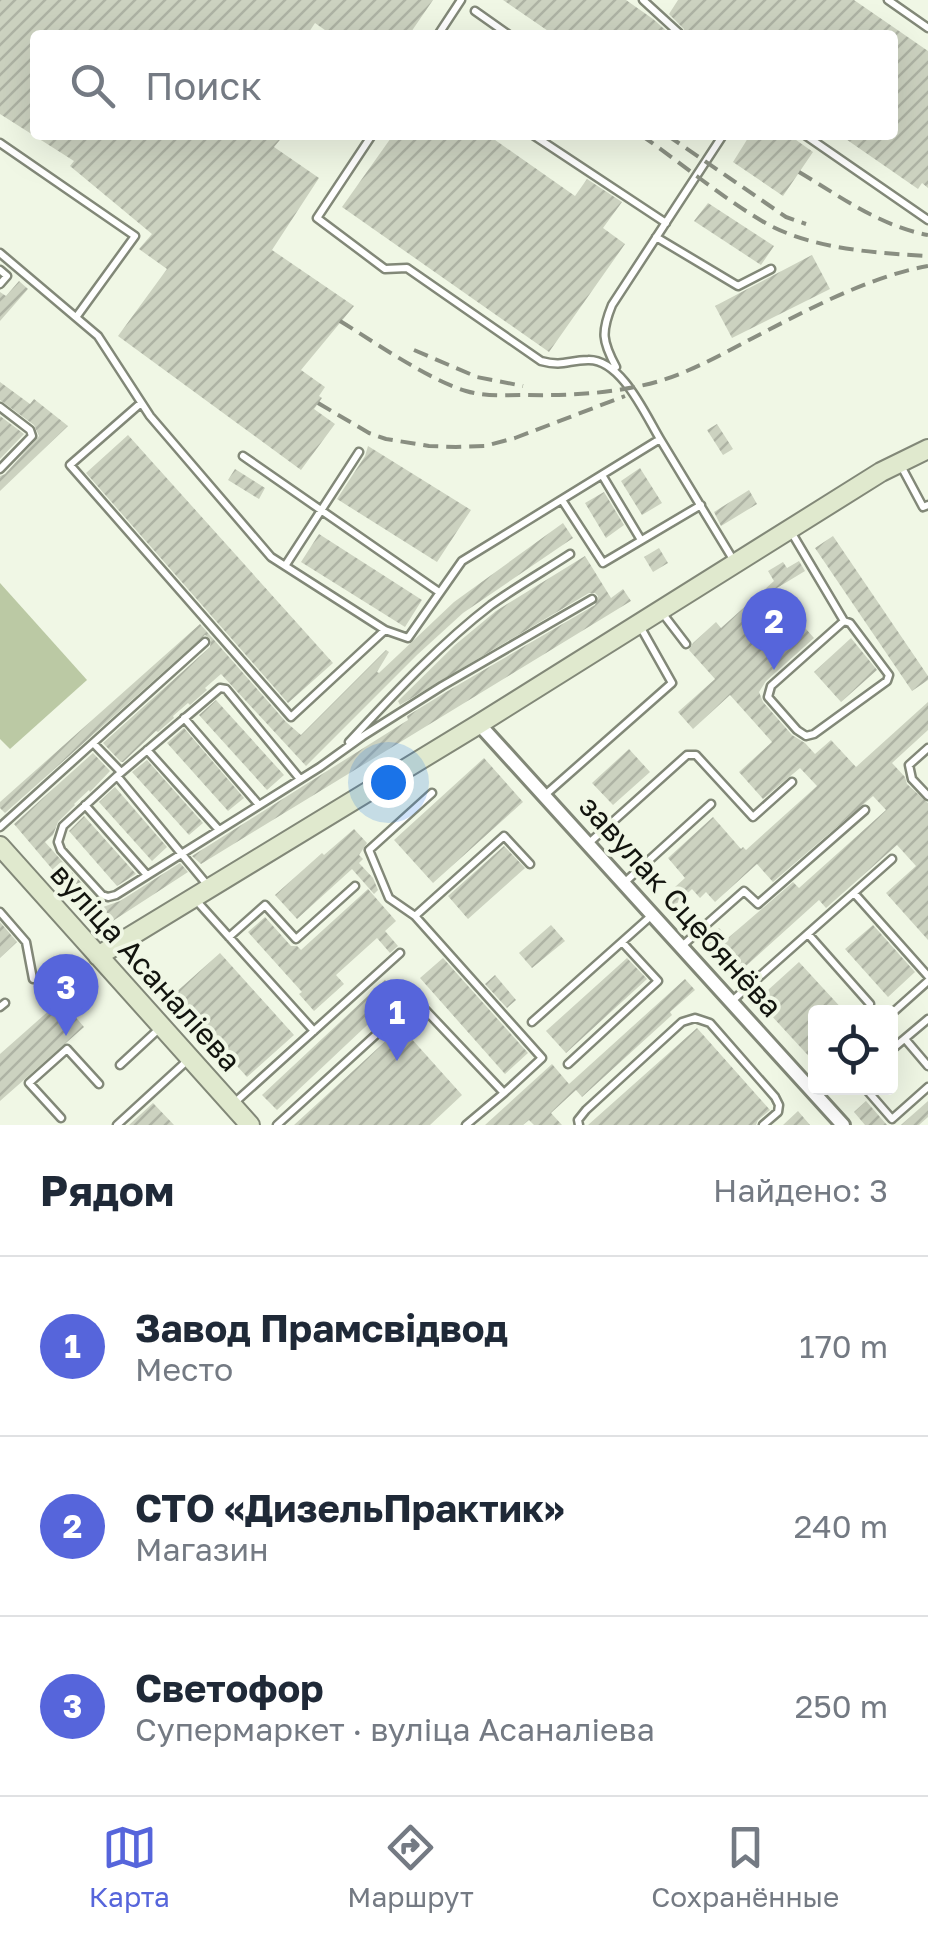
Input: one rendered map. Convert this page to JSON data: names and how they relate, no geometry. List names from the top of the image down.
{
  "streets": {
    "street": ["завулак Сцебянёва", "вуліца Асаналіева"]
  },
  "page": {
    "search": "Поиск",
    "pins": ["2", "3", "1"],
    "heading": ["Рядом", "Найдено: 3"],
    "list": [
      {
        "mark": "1",
        "name": "Завод Прамсвідвод",
        "note": "Место",
        "value": "170 m"
      },
      {
        "mark": "2",
        "name": "СТО «ДизельПрактик»",
        "note": "Магазин",
        "value": "240 m"
      },
      {
        "mark": "3",
        "name": "Светофор",
        "note": "Супермаркет · вуліца Асаналіева",
        "value": "250 m"
      }
    ],
    "nav": ["Карта", "Маршрут", "Сохранённые"]
  }
}
